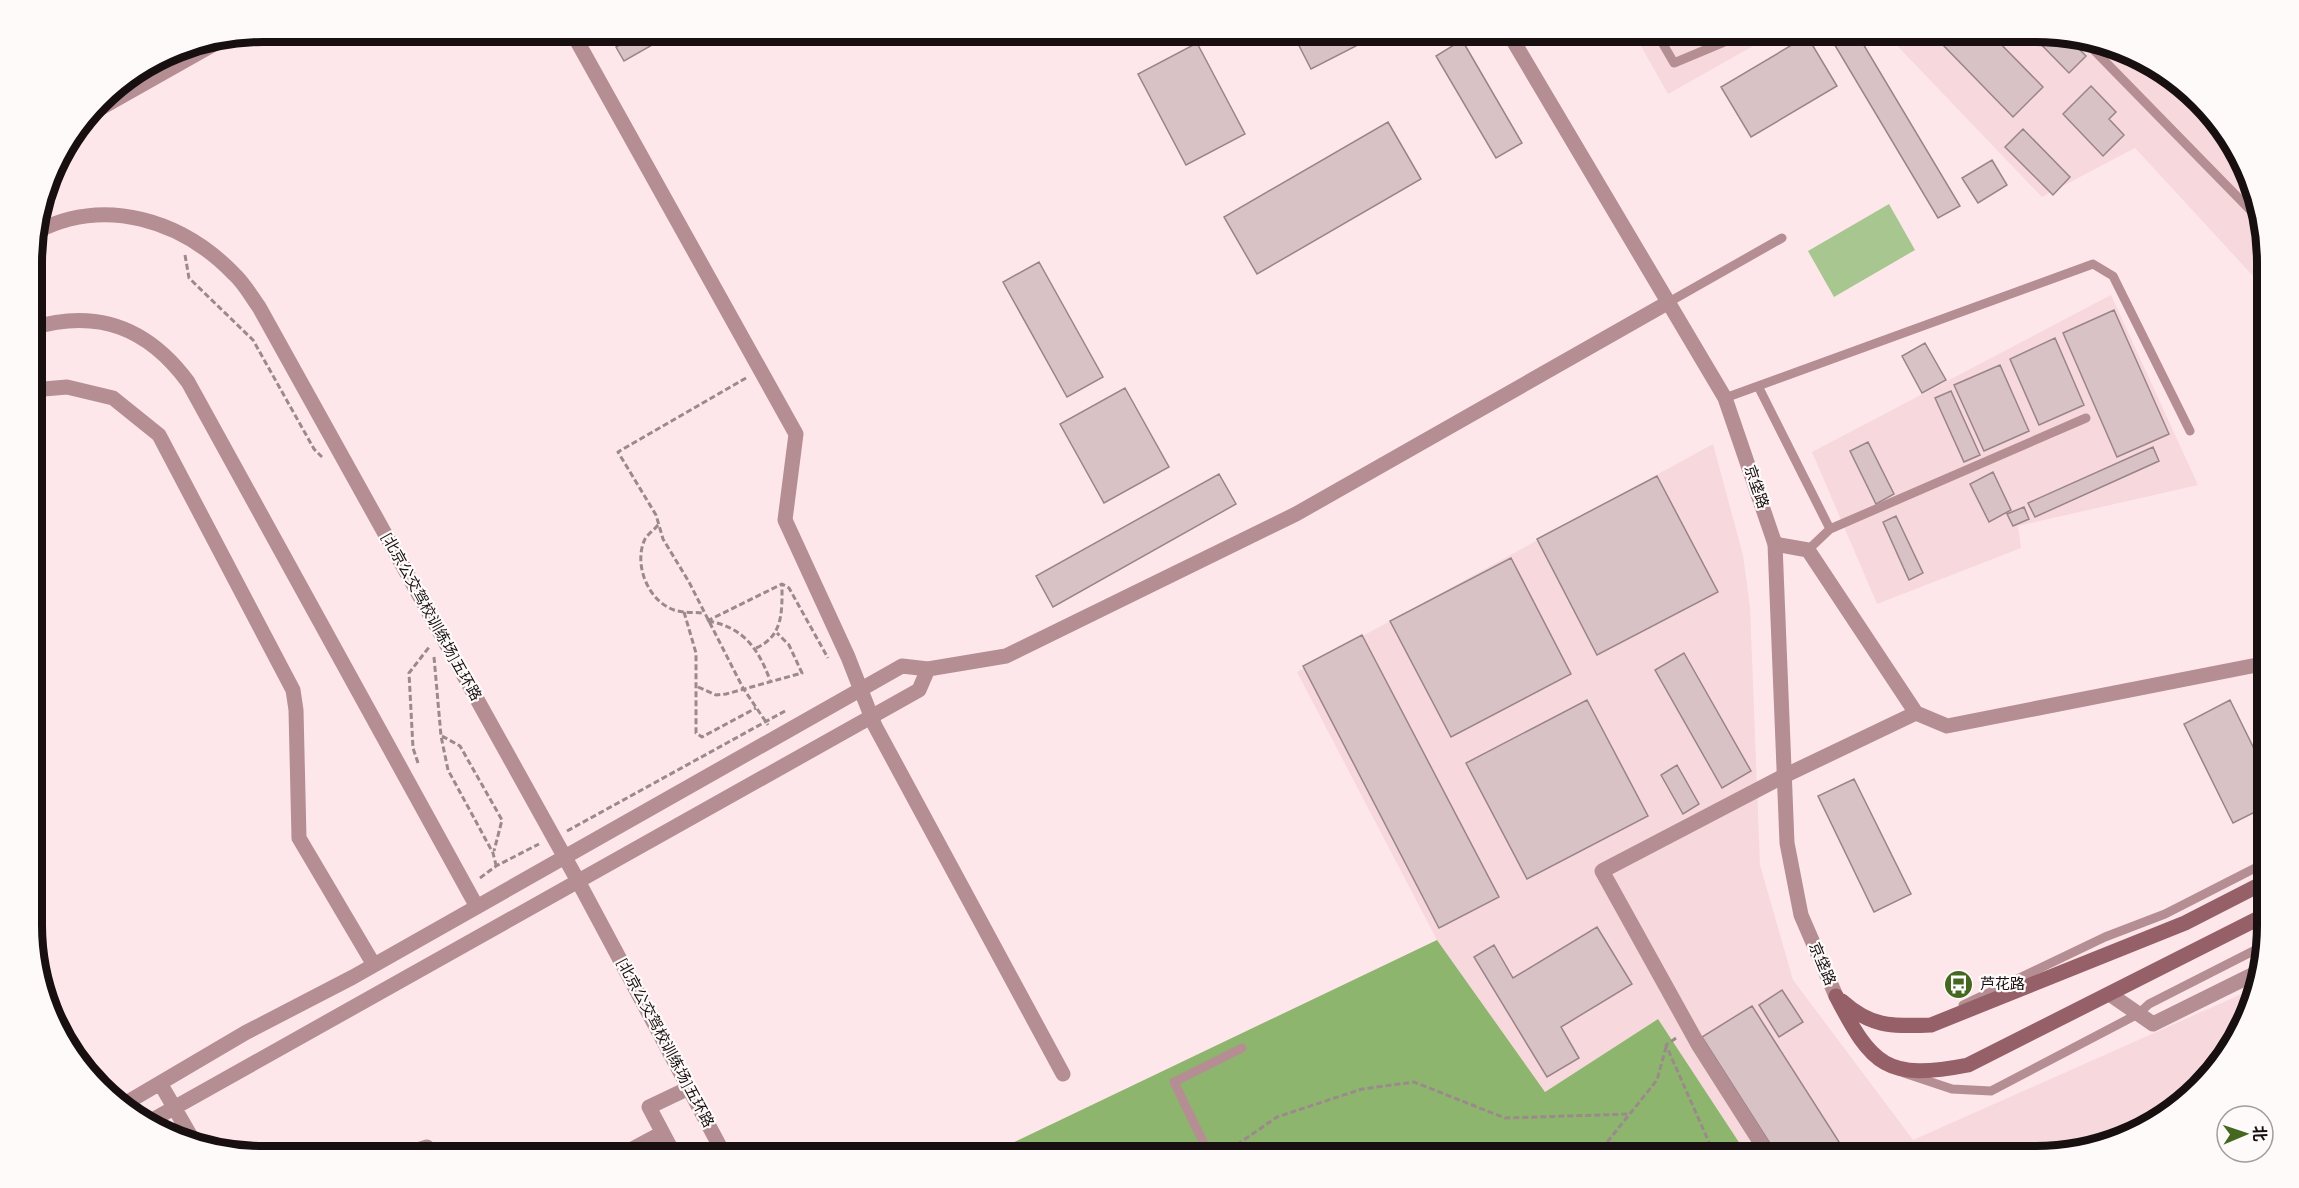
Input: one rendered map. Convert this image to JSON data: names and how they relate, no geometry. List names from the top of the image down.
{
  "streets": {
    "street": ["京垡路", "[北京公交驾校训练场]五环路"]
  },
  "places": {
    "bus stop": ["芦花路"]
  },
  "north": "right"
}
